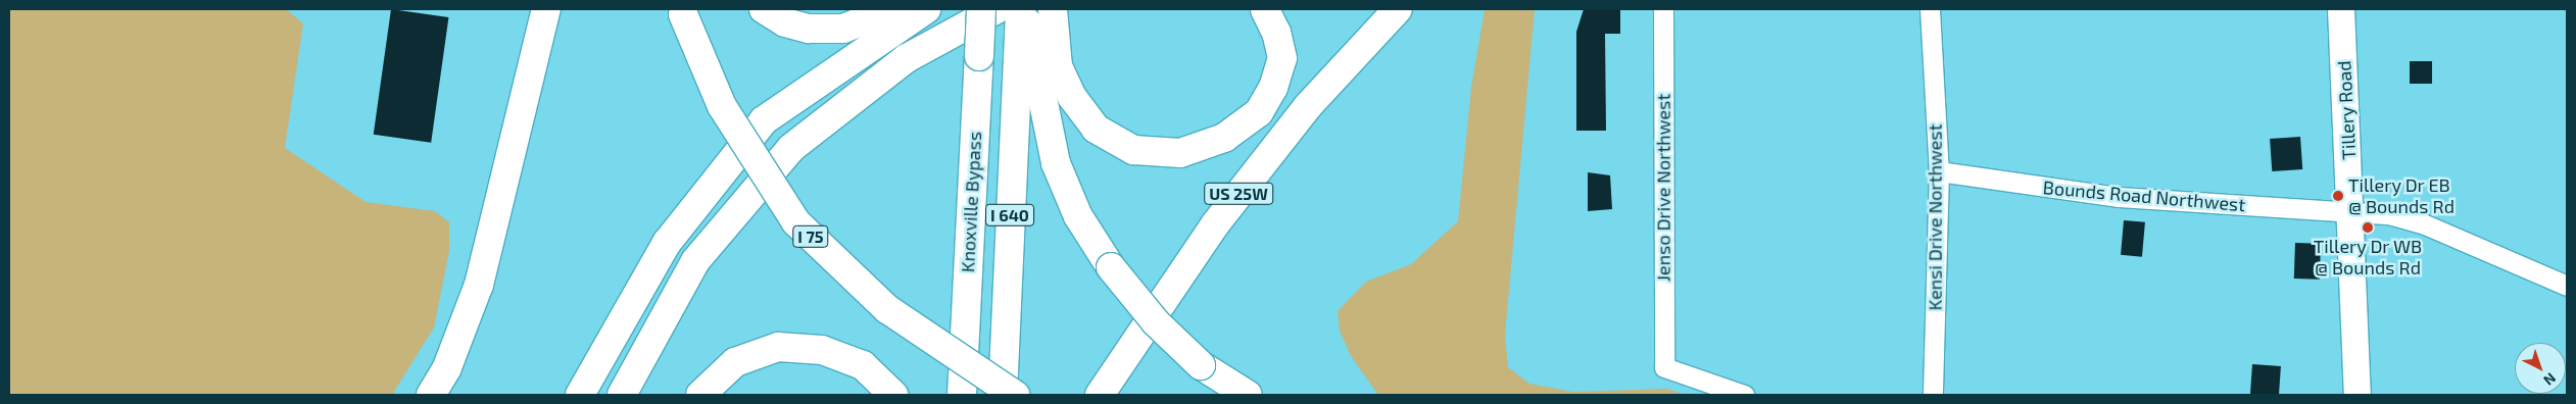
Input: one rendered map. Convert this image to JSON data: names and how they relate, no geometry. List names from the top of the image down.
{
  "streets": {
    "highway": [
      "US 25W",
      "Knoxville Bypass",
      "I 640",
      "I 75"
    ],
    "street": [
      "Tillery Road",
      "Jenso Drive Northwest",
      "Bounds Road Northwest",
      "Kensi Drive Northwest"
    ]
  },
  "crossings": [
    ["Tillery Road", "Bounds Road Northwest"],
    ["Bounds Road Northwest", "Kensi Drive Northwest"]
  ],
  "places": ["Tillery Dr EB @ Bounds Rd", "Tillery Dr WB @ Bounds Rd"],
  "north": "bottom right"
}
